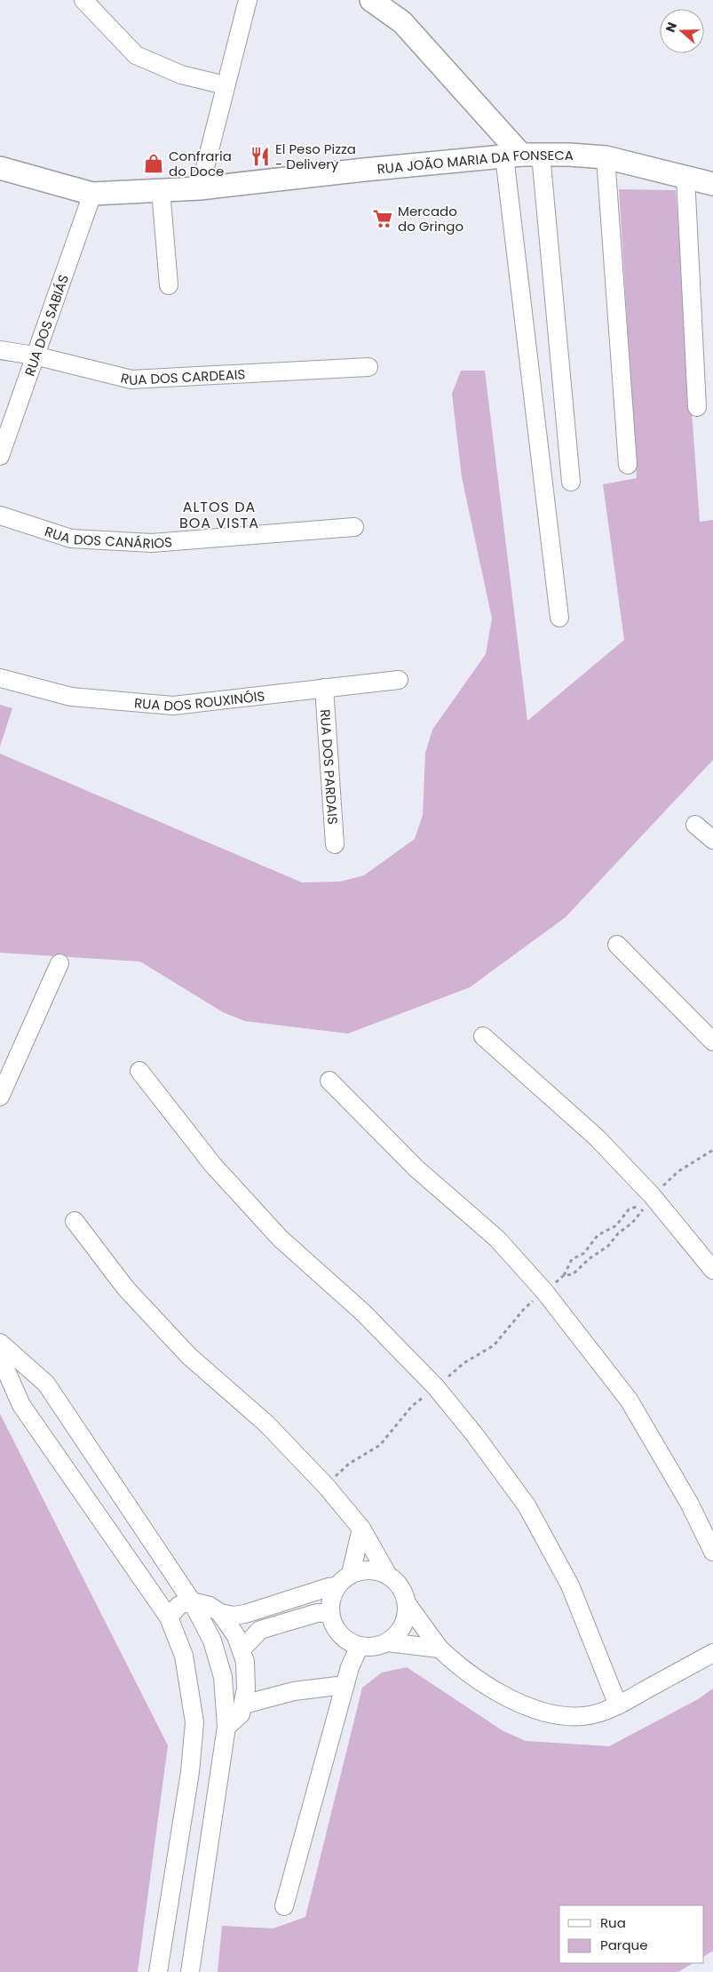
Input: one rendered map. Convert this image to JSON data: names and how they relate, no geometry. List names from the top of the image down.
{
  "streets": {
    "main road": ["RUA JOÃO MARIA DA FONSECA"],
    "street": [
      "RUA DOS SABIÁS",
      "RUA DOS CARDEAIS",
      "RUA DOS CANÁRIOS",
      "RUA DOS ROUXINÓIS",
      "RUA DOS PARDAIS"
    ]
  },
  "crossings": [
    ["RUA JOÃO MARIA DA FONSECA", "RUA DOS SABIÁS"],
    ["RUA DOS SABIÁS", "RUA DOS CARDEAIS"],
    ["RUA DOS ROUXINÓIS", "RUA DOS PARDAIS"]
  ],
  "districts": ["ALTOS DA BOA VISTA"],
  "places": {
    "restaurant": ["El Peso Pizza - Delivery"],
    "shop": ["Confraria do Doce"],
    "supermarket": ["Mercado do Gringo"]
  },
  "legend": ["Rua", "Parque"],
  "north": "left"
}
